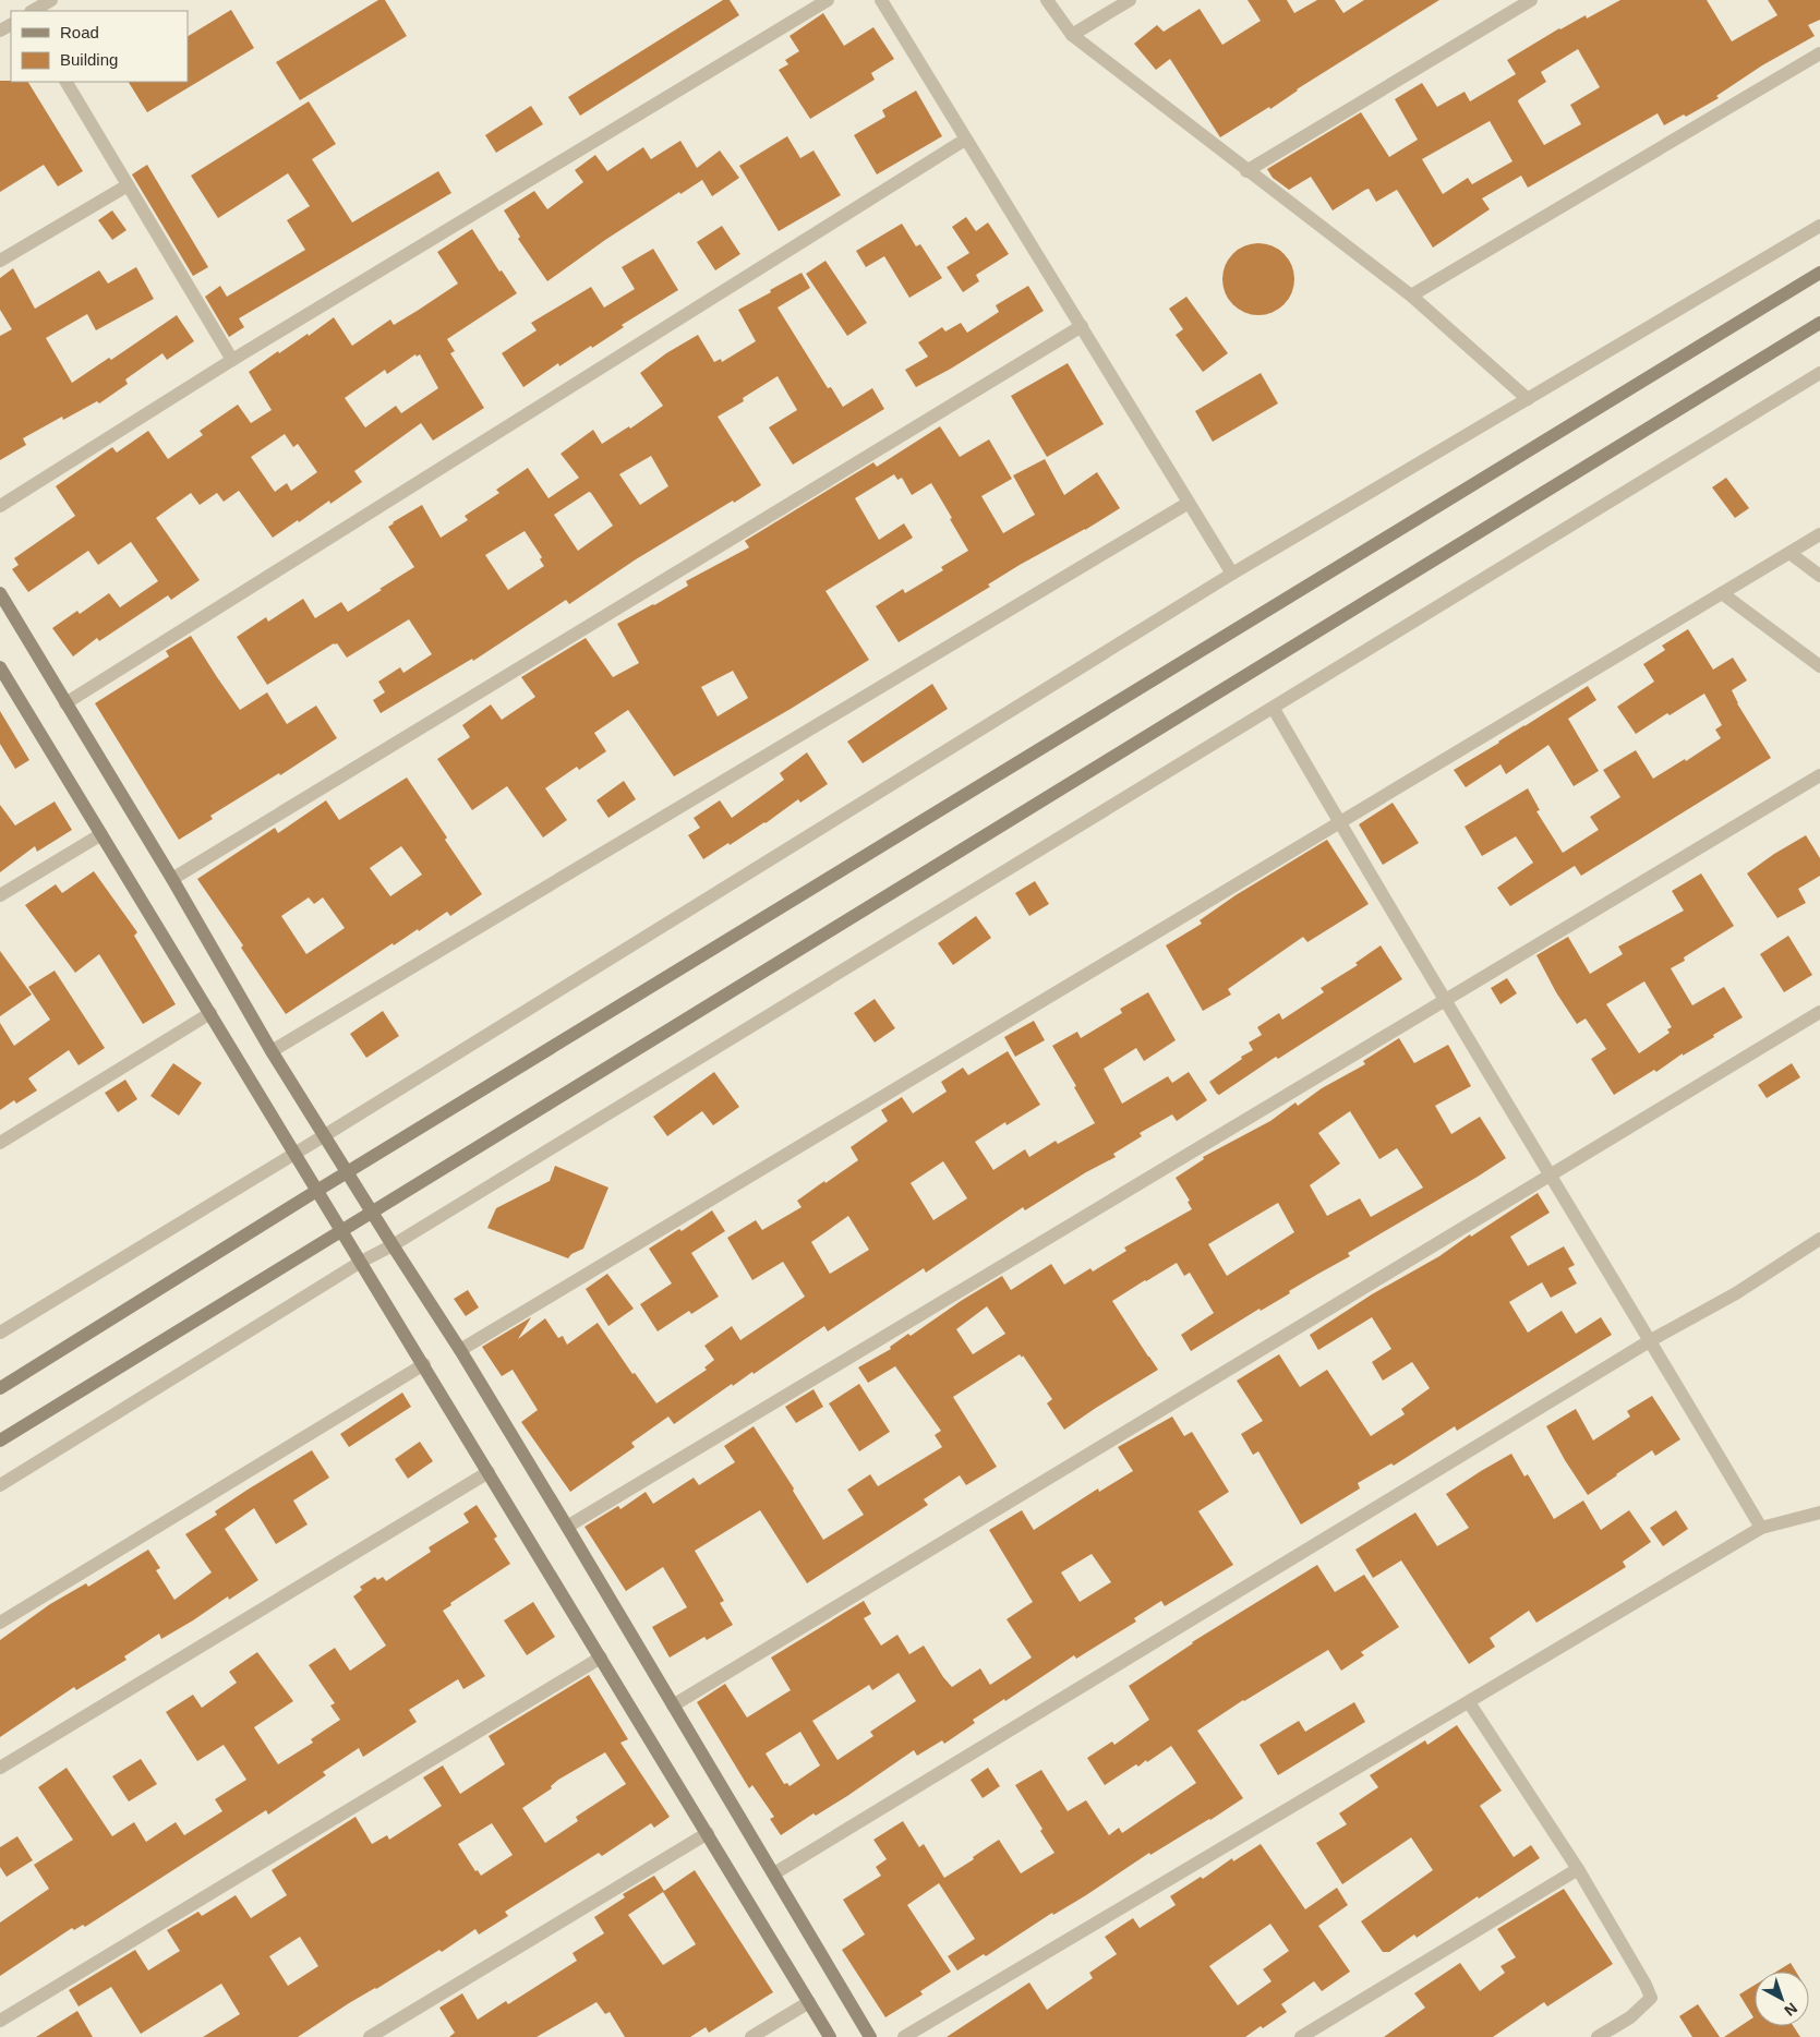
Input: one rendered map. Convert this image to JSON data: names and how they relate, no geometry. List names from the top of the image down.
{
  "legend": ["Road", "Building"],
  "north": "bottom right"
}
